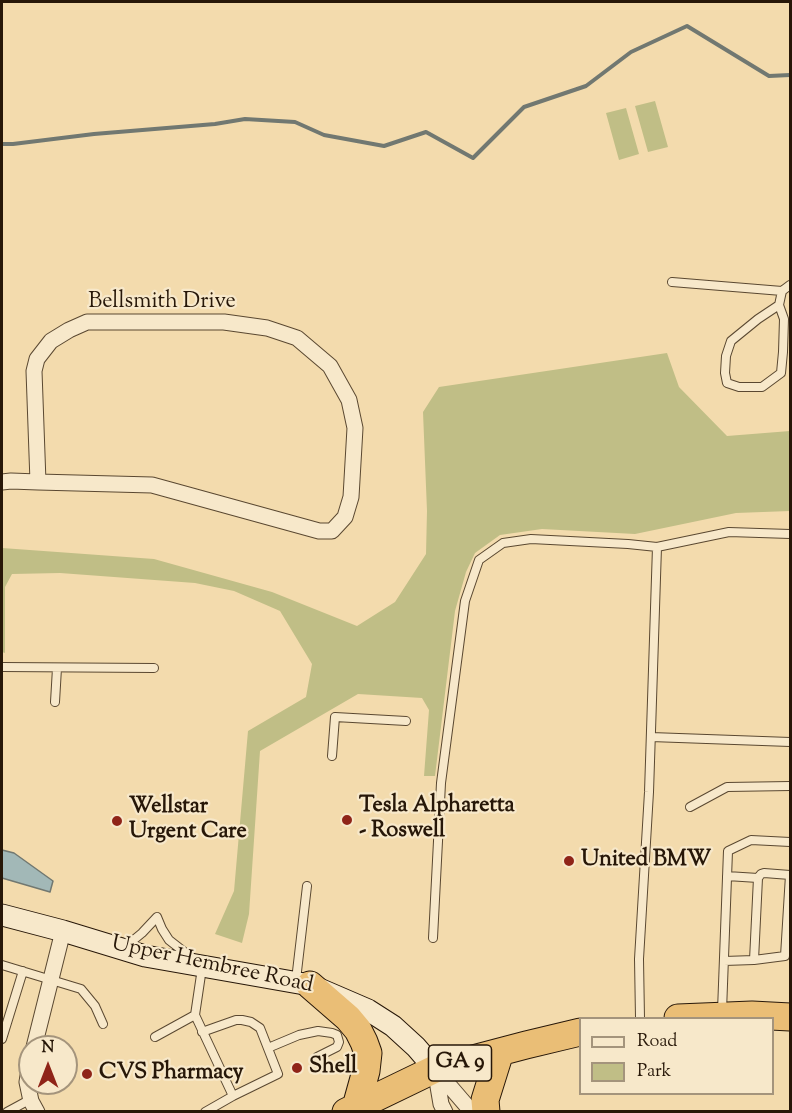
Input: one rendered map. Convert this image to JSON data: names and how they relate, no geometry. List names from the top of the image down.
{
  "streets": {
    "highway": ["GA 9"],
    "street": ["Bellsmith Drive", "Upper Hembree Road"]
  },
  "crossings": [
    ["Upper Hembree Road", "GA 9"]
  ],
  "places": [
    "Tesla Alpharetta - Roswell",
    "Wellstar Urgent Care",
    "United BMW",
    "Shell",
    "CVS Pharmacy"
  ],
  "legend": ["Road", "Park"],
  "north": "top"
}
